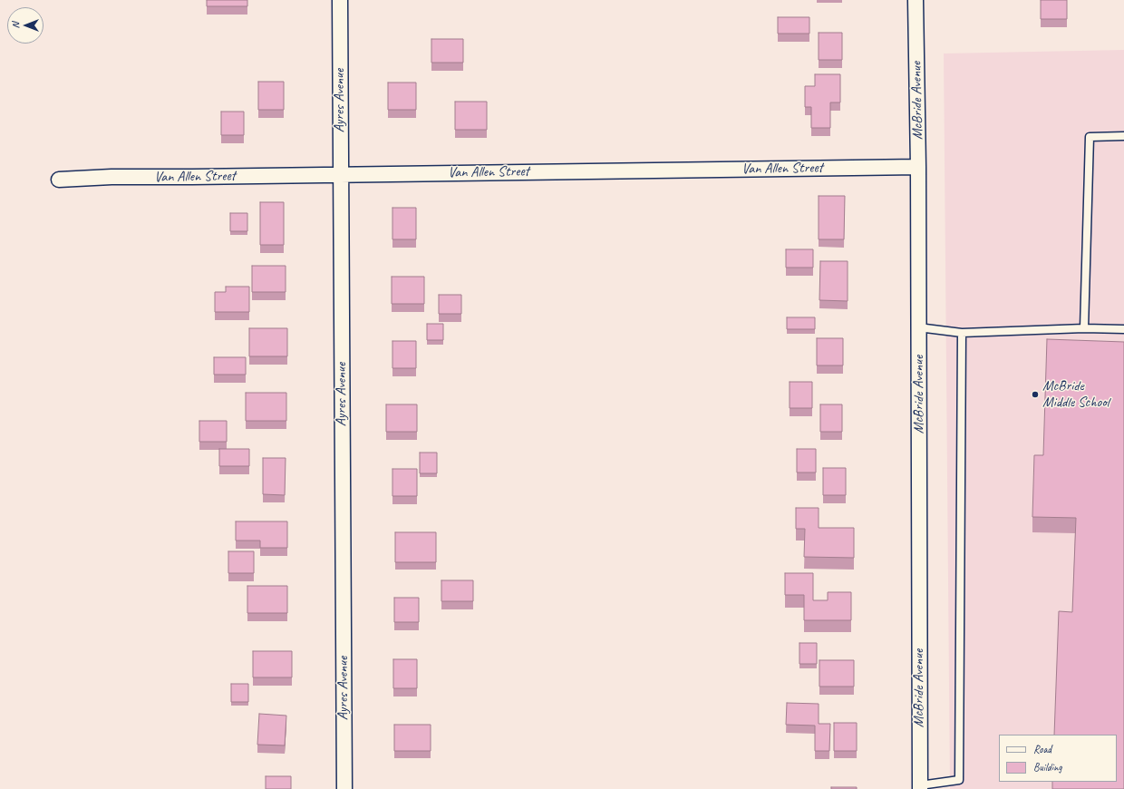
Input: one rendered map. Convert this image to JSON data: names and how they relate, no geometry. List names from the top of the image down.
{
  "streets": {
    "street": ["Ayres Avenue", "McBride Avenue", "Van Allen Street"]
  },
  "crossings": [
    ["Ayres Avenue", "Van Allen Street"],
    ["McBride Avenue", "Van Allen Street"]
  ],
  "places": ["McBride Middle School"],
  "legend": ["Road", "Building"],
  "north": "left"
}
